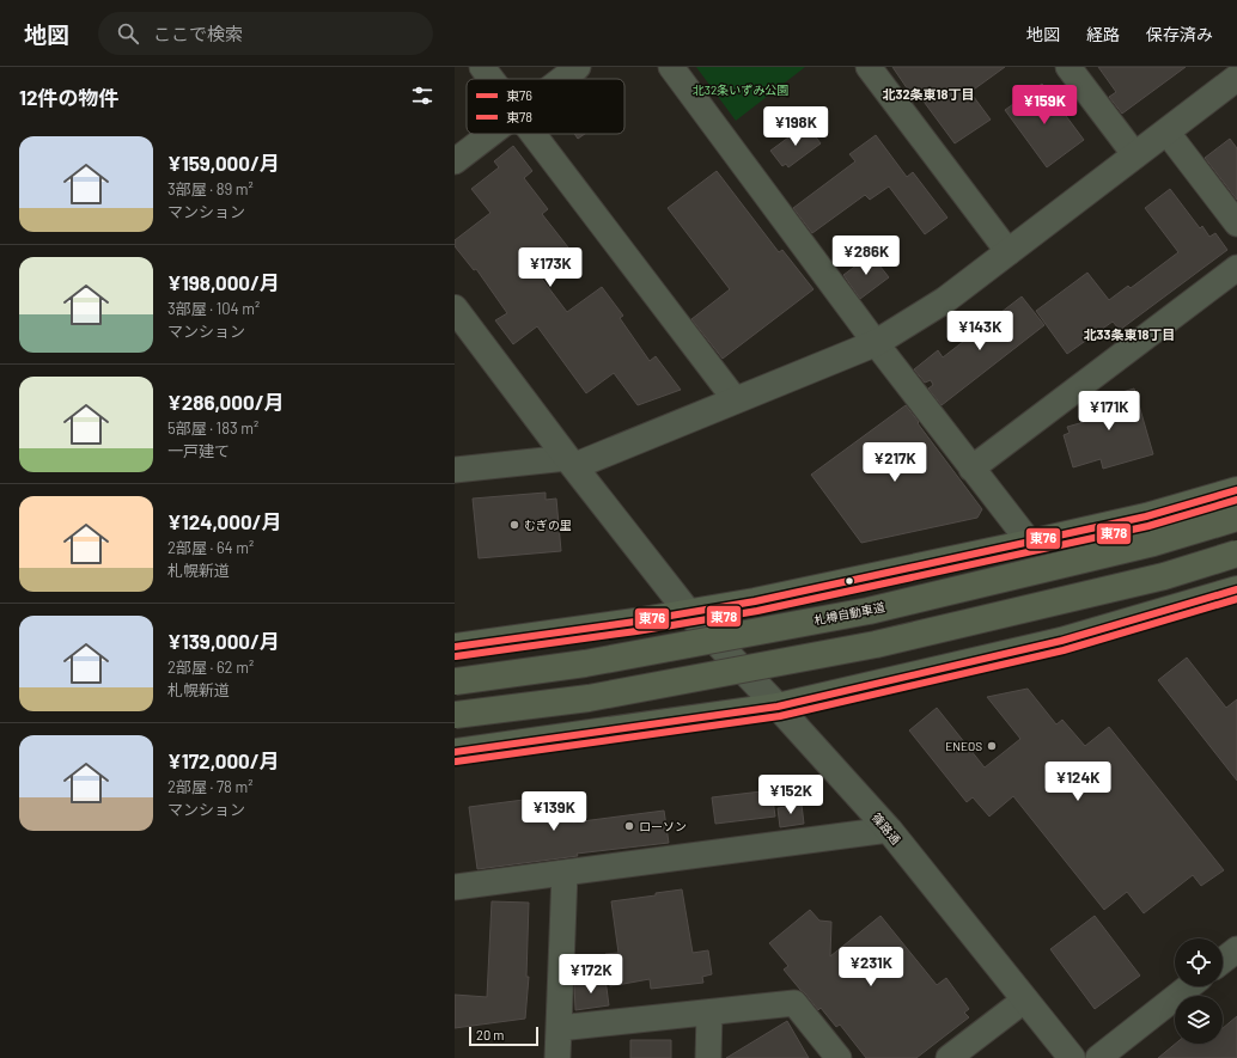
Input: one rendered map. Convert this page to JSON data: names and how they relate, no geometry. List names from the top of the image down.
{
  "streets": {
    "highway": ["札樽自動車道"],
    "street": ["篠路通"]
  },
  "districts": ["北32条東18丁目", "北33条東18丁目"],
  "parks": ["北32条いずみ公園"],
  "places": ["むぎの里", "ENEOS", "ローソン"],
  "lines": ["transit line 東76", "transit line 東78"],
  "legend": ["東76", "東78"],
  "scale_bar": "20 m",
  "page": {
    "header": "地図",
    "search": "ここで検索",
    "nav": ["地図", "経路", "保存済み"],
    "heading": "12件の物件",
    "price": [
      "¥159K",
      "¥198K",
      "¥286K",
      "¥173K",
      "¥143K",
      "¥171K",
      "¥217K",
      "¥124K",
      "¥152K",
      "¥139K",
      "¥231K",
      "¥172K"
    ],
    "list": [
      {
        "name": "¥159,000/月",
        "note": "3部屋 · 89 m² · マンション"
      },
      {
        "name": "¥198,000/月",
        "note": "3部屋 · 104 m² · マンション"
      },
      {
        "name": "¥286,000/月",
        "note": "5部屋 · 183 m² · 一戸建て"
      },
      {
        "name": "¥124,000/月",
        "note": "2部屋 · 64 m² · 札幌新道"
      },
      {
        "name": "¥139,000/月",
        "note": "2部屋 · 62 m² · 札幌新道"
      },
      {
        "name": "¥172,000/月",
        "note": "2部屋 · 78 m² · マンション"
      }
    ],
    "scale": "20 m"
  }
}
